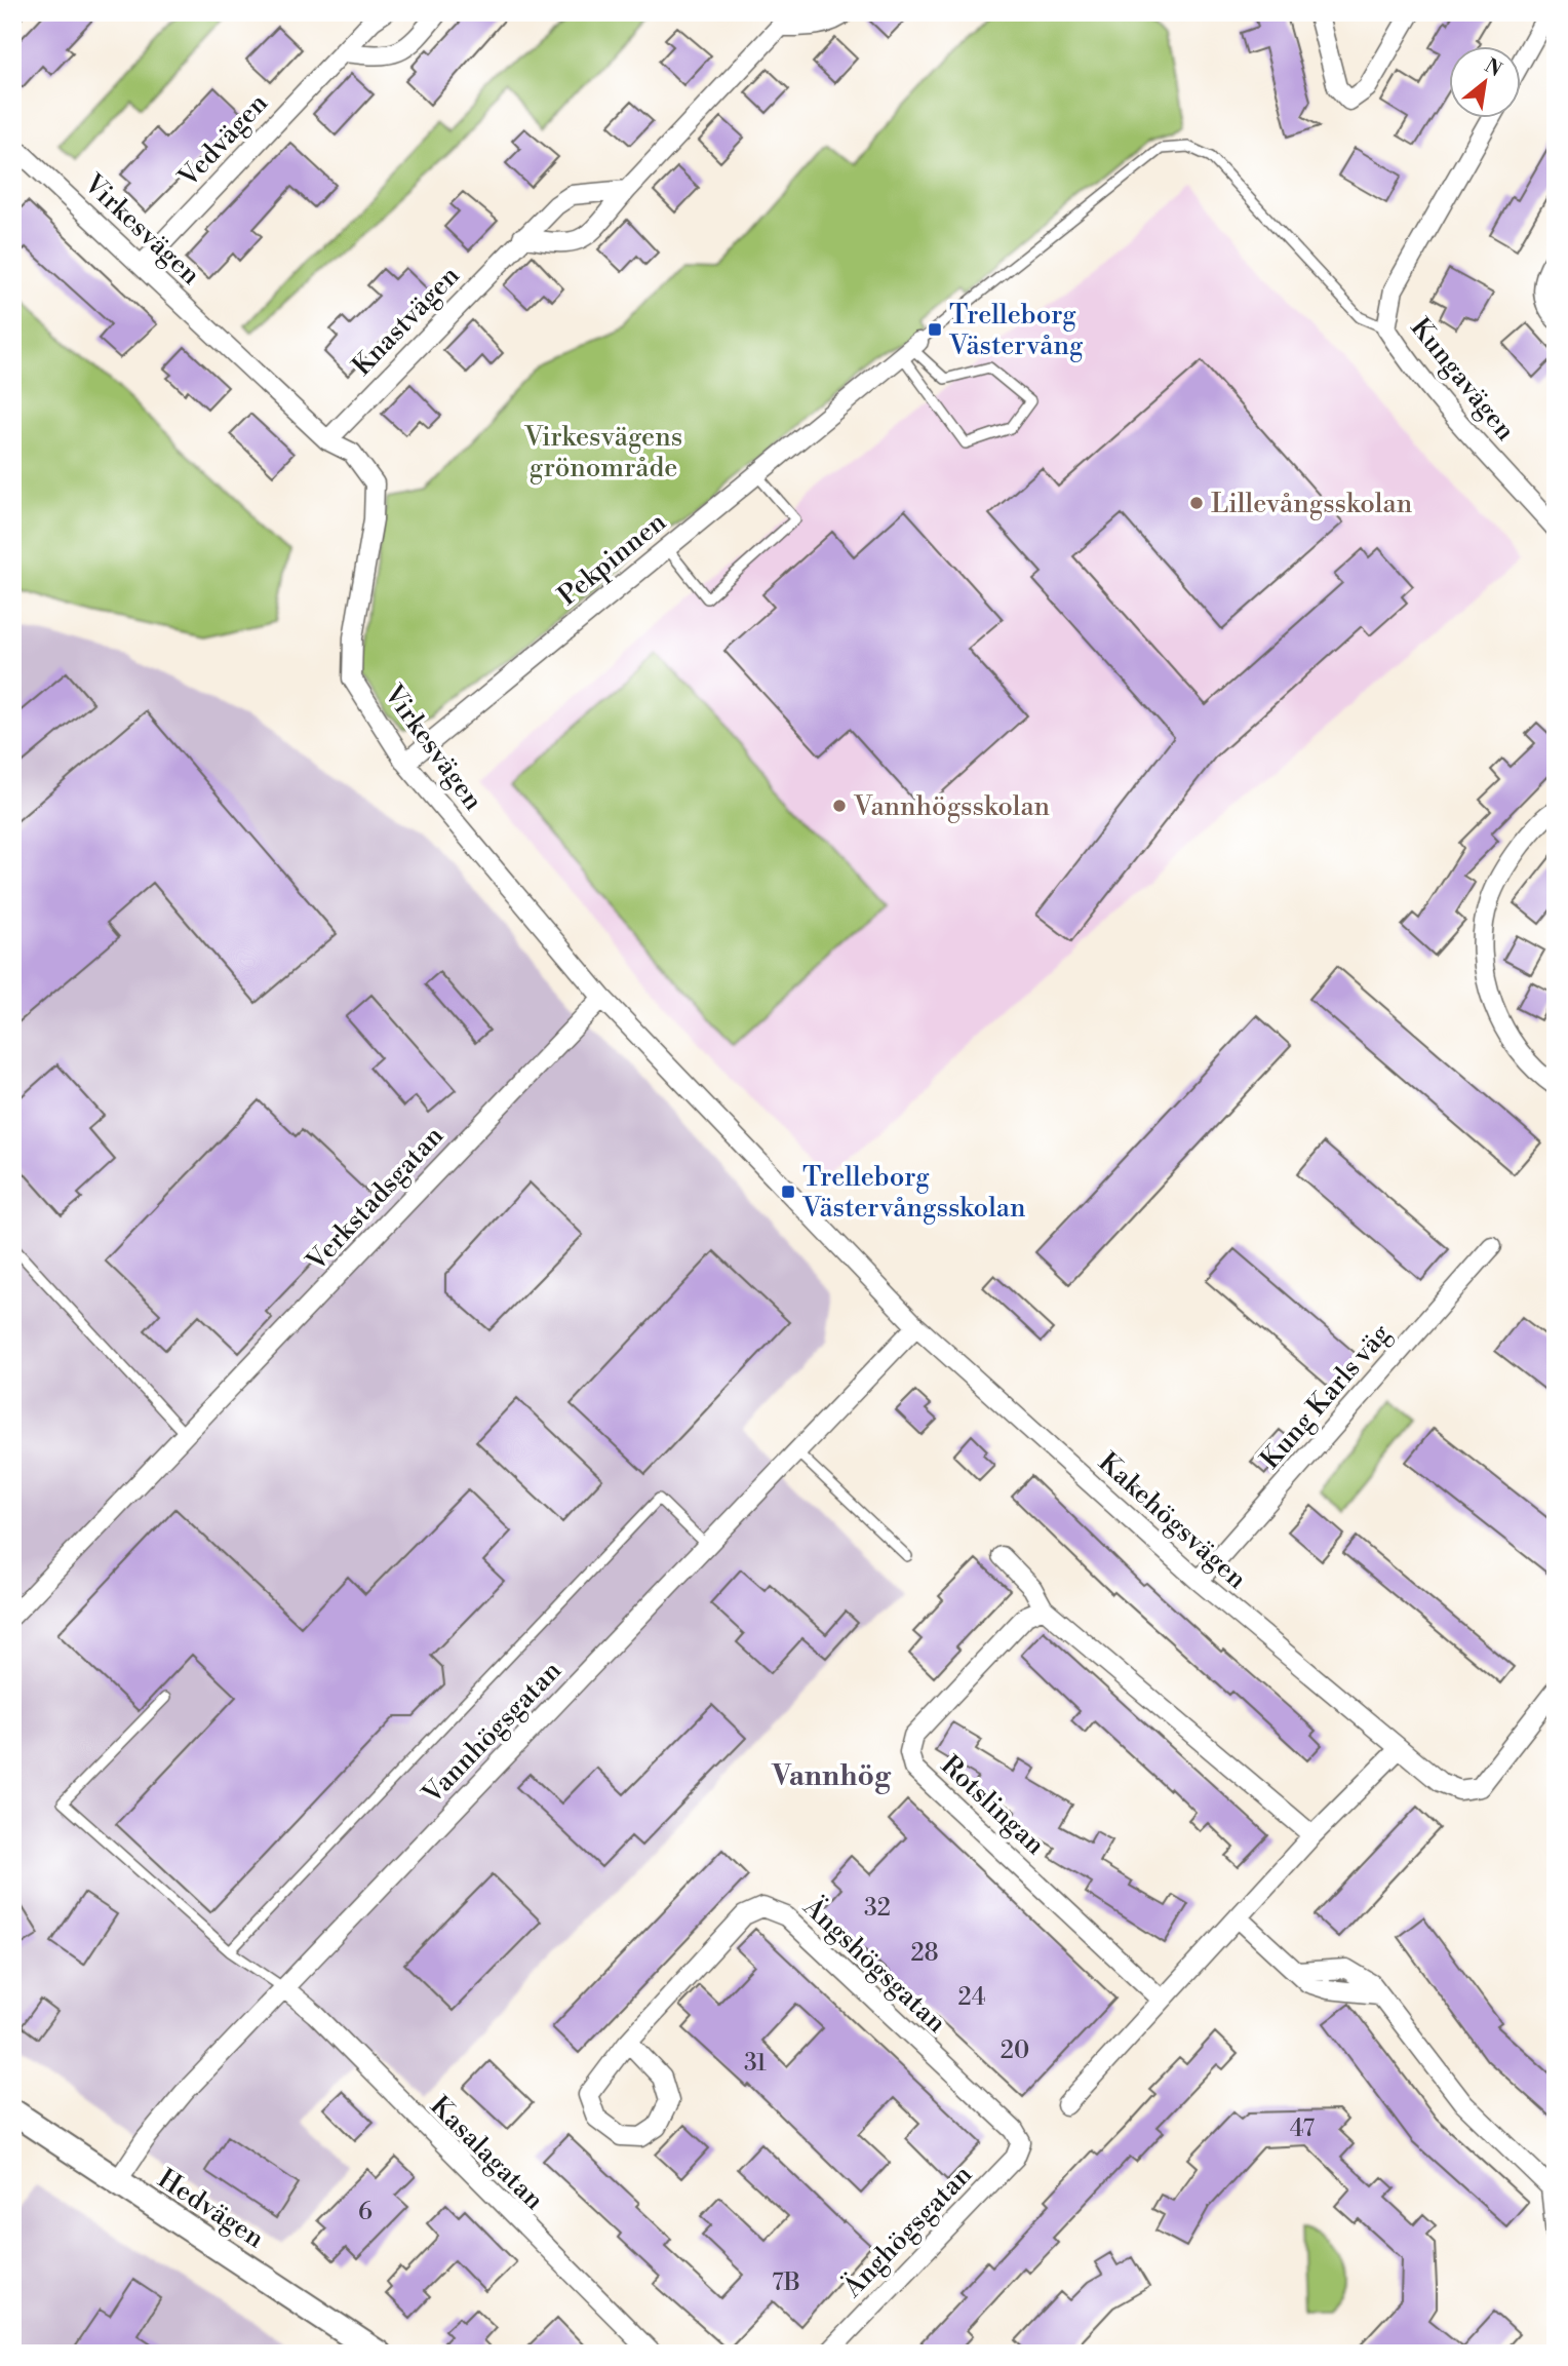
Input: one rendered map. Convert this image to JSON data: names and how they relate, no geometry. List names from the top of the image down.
{
  "streets": {
    "main road": ["Hedvägen"],
    "street": [
      "Vedvägen",
      "Virkesvägen",
      "Knastvägen",
      "Kungavägen",
      "Pekpinnen",
      "Verkstadsgatan",
      "Kung Karls väg",
      "Kakehögsvägen",
      "Vannhögsgatan",
      "Rotslingan",
      "Ängshögsgatan",
      "Kasalagatan",
      "Änghögsgatan"
    ]
  },
  "crossings": [
    ["Vedvägen", "Virkesvägen"],
    ["Virkesvägen", "Knastvägen"],
    ["Virkesvägen", "Pekpinnen"],
    ["Virkesvägen", "Verkstadsgatan"],
    ["Virkesvägen", "Kakehögsvägen"],
    ["Virkesvägen", "Vannhögsgatan"],
    ["Kung Karls väg", "Kakehögsvägen"],
    ["Kakehögsvägen", "Vannhögsgatan"],
    ["Vannhögsgatan", "Kasalagatan"],
    ["Vannhögsgatan", "Hedvägen"],
    ["Ängshögsgatan", "Änghögsgatan"]
  ],
  "districts": ["Vannhög"],
  "parks": ["Virkesvägens grönområde"],
  "places": {
    "transit": ["Trelleborg Västervång", "Trelleborg Västervångsskolan"],
    "other": ["Lillevångsskolan", "Vannhögsskolan"]
  },
  "house_numbers": [
    "32",
    "28",
    "24",
    "20",
    "31",
    "47",
    "6",
    "7B"
  ],
  "north": "top right"
}
